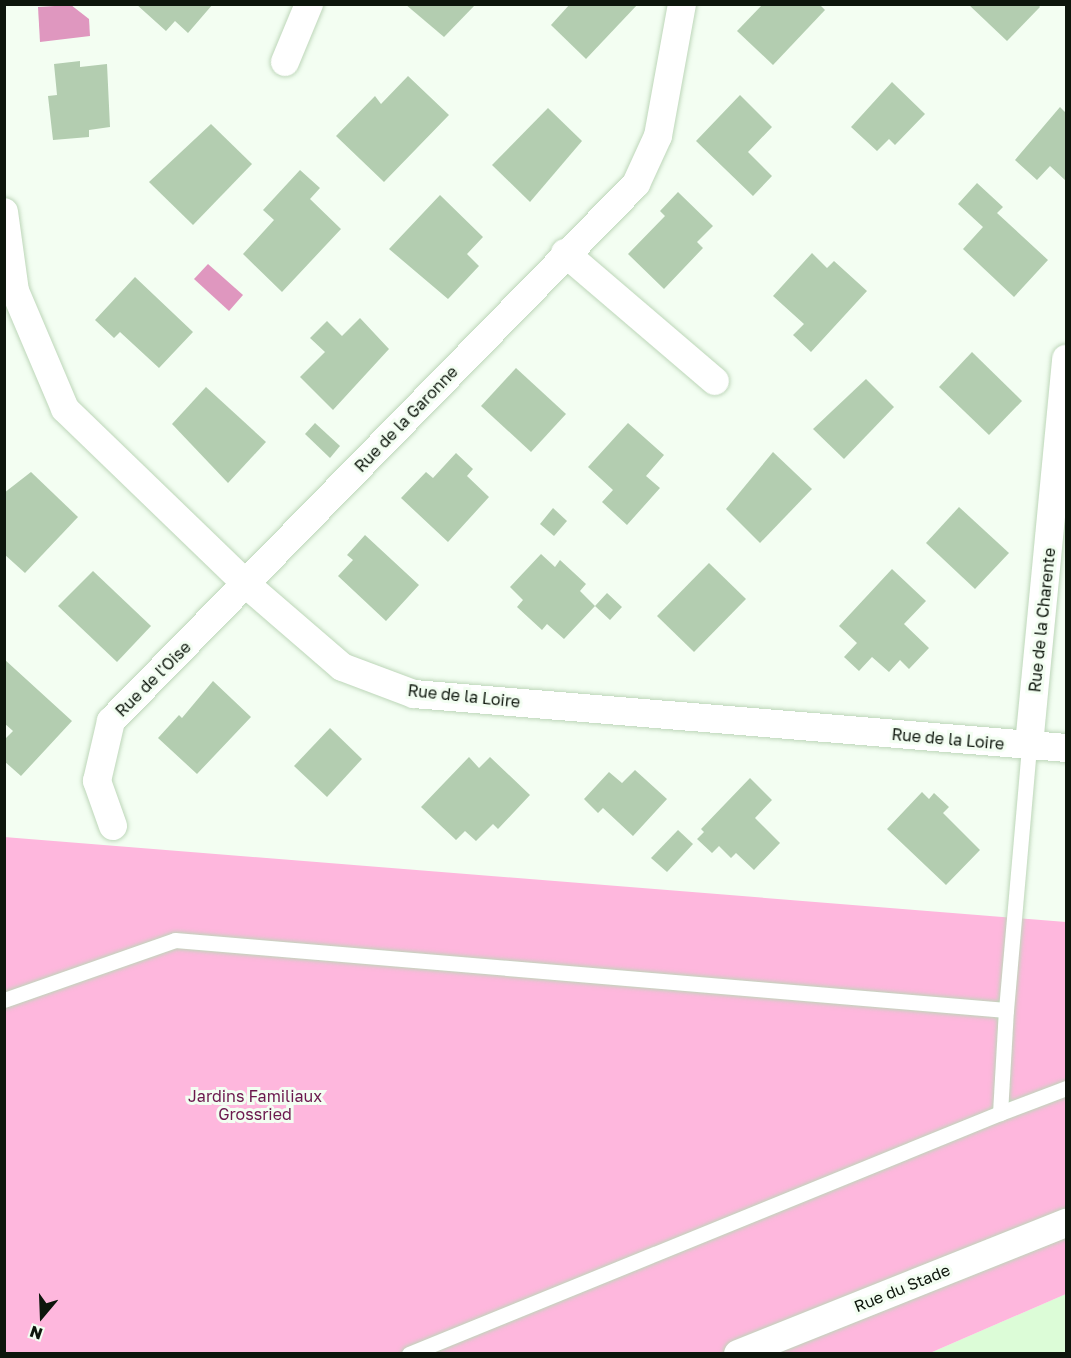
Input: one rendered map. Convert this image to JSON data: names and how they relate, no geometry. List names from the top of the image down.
{
  "streets": {
    "street": [
      "Rue de la Garonne",
      "Rue de la Charente",
      "Rue de l'Oise",
      "Rue de la Loire",
      "Rue du Stade"
    ]
  },
  "crossings": [
    ["Rue de la Garonne", "Rue de l'Oise"],
    ["Rue de la Garonne", "Rue de la Loire"],
    ["Rue de la Charente", "Rue de la Loire"],
    ["Rue de l'Oise", "Rue de la Loire"]
  ],
  "parks": ["Jardins Familiaux Grossried"],
  "north": "bottom"
}
